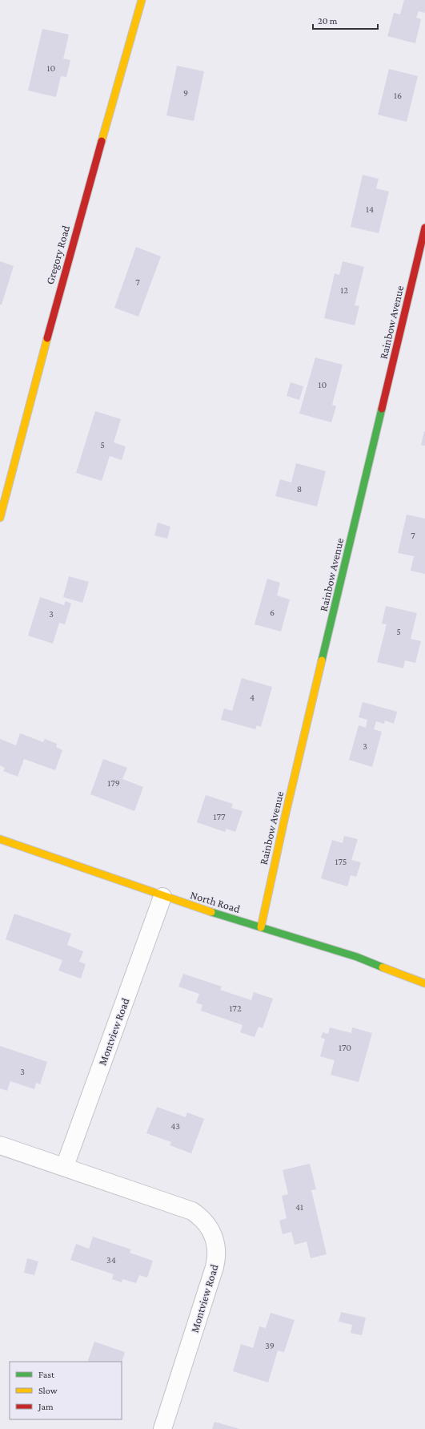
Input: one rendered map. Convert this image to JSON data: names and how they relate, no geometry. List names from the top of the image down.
{
  "streets": {
    "street": [
      "Gregory Road",
      "Rainbow Avenue",
      "North Road",
      "Montview Road"
    ]
  },
  "crossings": [
    ["Rainbow Avenue", "North Road"],
    ["North Road", "Montview Road"]
  ],
  "house_numbers": [
    "10",
    "9",
    "16",
    "14",
    "7",
    "12",
    "10",
    "5",
    "8",
    "7",
    "6",
    "3",
    "5",
    "4",
    "3",
    "179",
    "177",
    "175",
    "172",
    "170",
    "3",
    "43",
    "41",
    "34",
    "39"
  ],
  "legend": ["Fast", "Slow", "Jam"],
  "scale_bar": "20 m"
}
